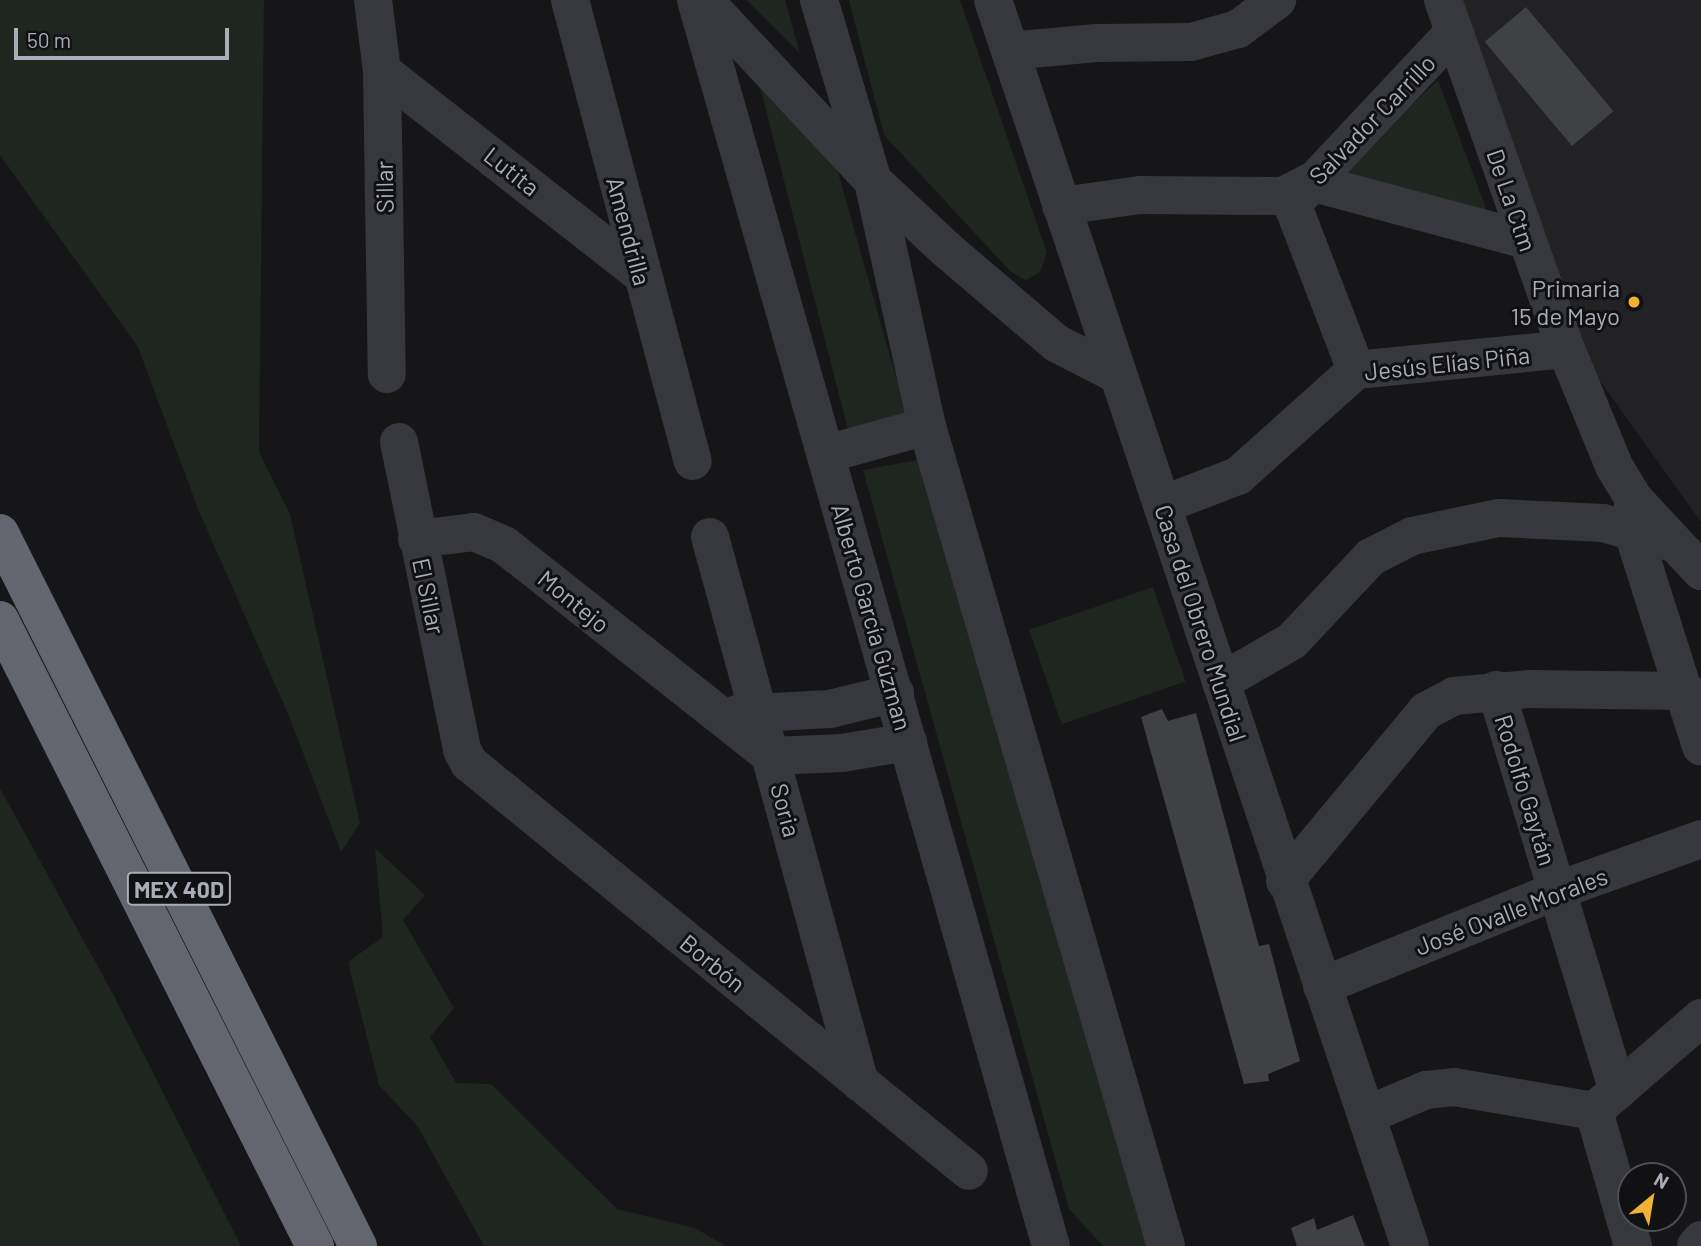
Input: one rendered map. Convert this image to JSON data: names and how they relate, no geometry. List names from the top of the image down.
{
  "streets": {
    "highway": ["MEX 40D"],
    "street": [
      "Salvador Carrillo",
      "Lutita",
      "Sillar",
      "De La Ctm",
      "Amendrilla",
      "Jesús Elías Piña",
      "El Sillar",
      "Montejo",
      "Alberto García Gúzman",
      "Casa del Obrero Mundial",
      "Rodolfo Gaytán",
      "Soria",
      "José Ovalle Morales",
      "Borbón"
    ]
  },
  "crossings": [
    ["Salvador Carrillo", "De La Ctm"],
    ["Lutita", "Sillar"],
    ["Lutita", "Amendrilla"],
    ["De La Ctm", "Jesús Elías Piña"],
    ["Jesús Elías Piña", "Casa del Obrero Mundial"],
    ["El Sillar", "Montejo"],
    ["El Sillar", "Borbón"],
    ["Montejo", "Soria"],
    ["Casa del Obrero Mundial", "José Ovalle Morales"],
    ["Rodolfo Gaytán", "José Ovalle Morales"],
    ["Soria", "Borbón"]
  ],
  "places": ["Primaria 15 de Mayo"],
  "scale_bar": "50 m",
  "north": "top right"
}
